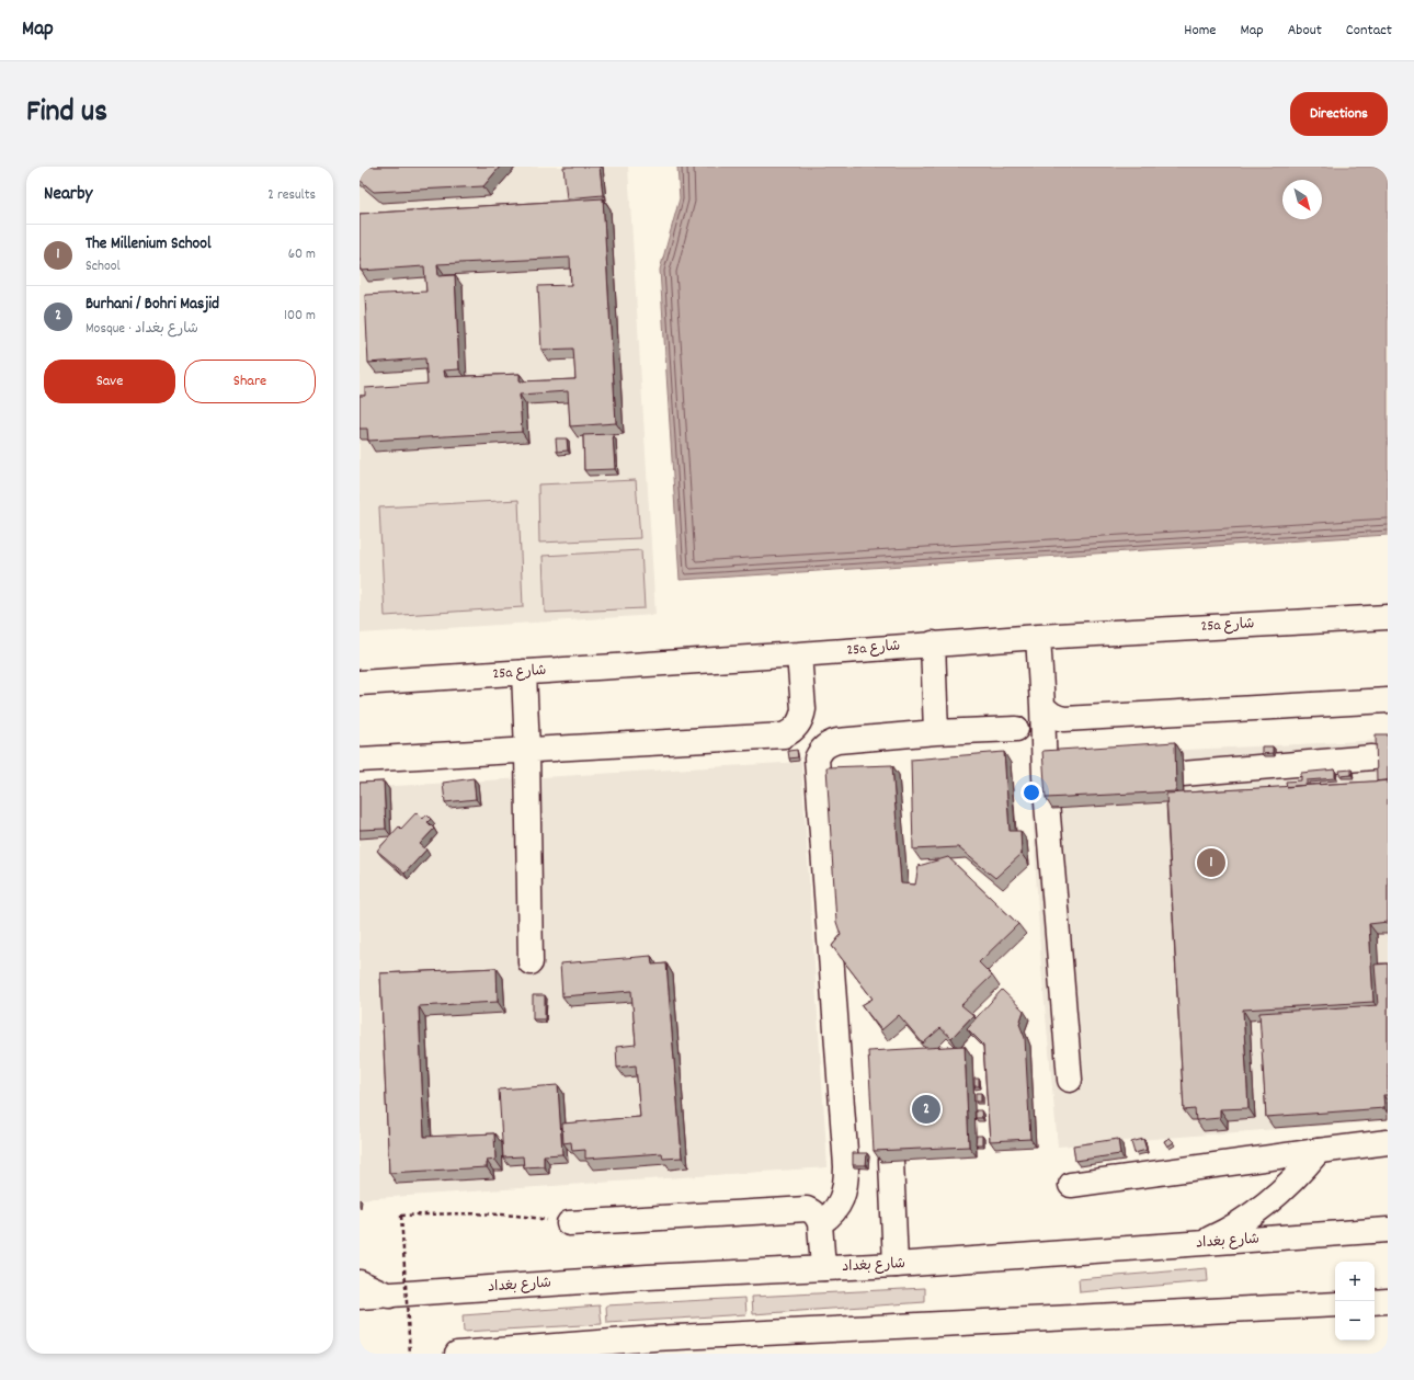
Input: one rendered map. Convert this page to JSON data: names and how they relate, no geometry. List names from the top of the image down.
{
  "streets": {
    "main road": ["25a شارع", "شارع بغداد"]
  },
  "north": "bottom right",
  "page": {
    "header": "Map",
    "nav": [
      "Home",
      "Map",
      "About",
      "Contact"
    ],
    "title": "Find us",
    "buttons": [
      "Directions",
      ["Save", "Share"]
    ],
    "heading": ["Nearby", "2 results"],
    "list": [
      {
        "mark": "1",
        "name": "The Millenium School",
        "note": "School",
        "value": "60 m"
      },
      {
        "mark": "2",
        "name": "Burhani / Bohri Masjid",
        "note": "Mosque · شارع بغداد",
        "value": "100 m"
      }
    ],
    "pins": ["1", "2"],
    "map_buttons": ["+", "−"]
  }
}
